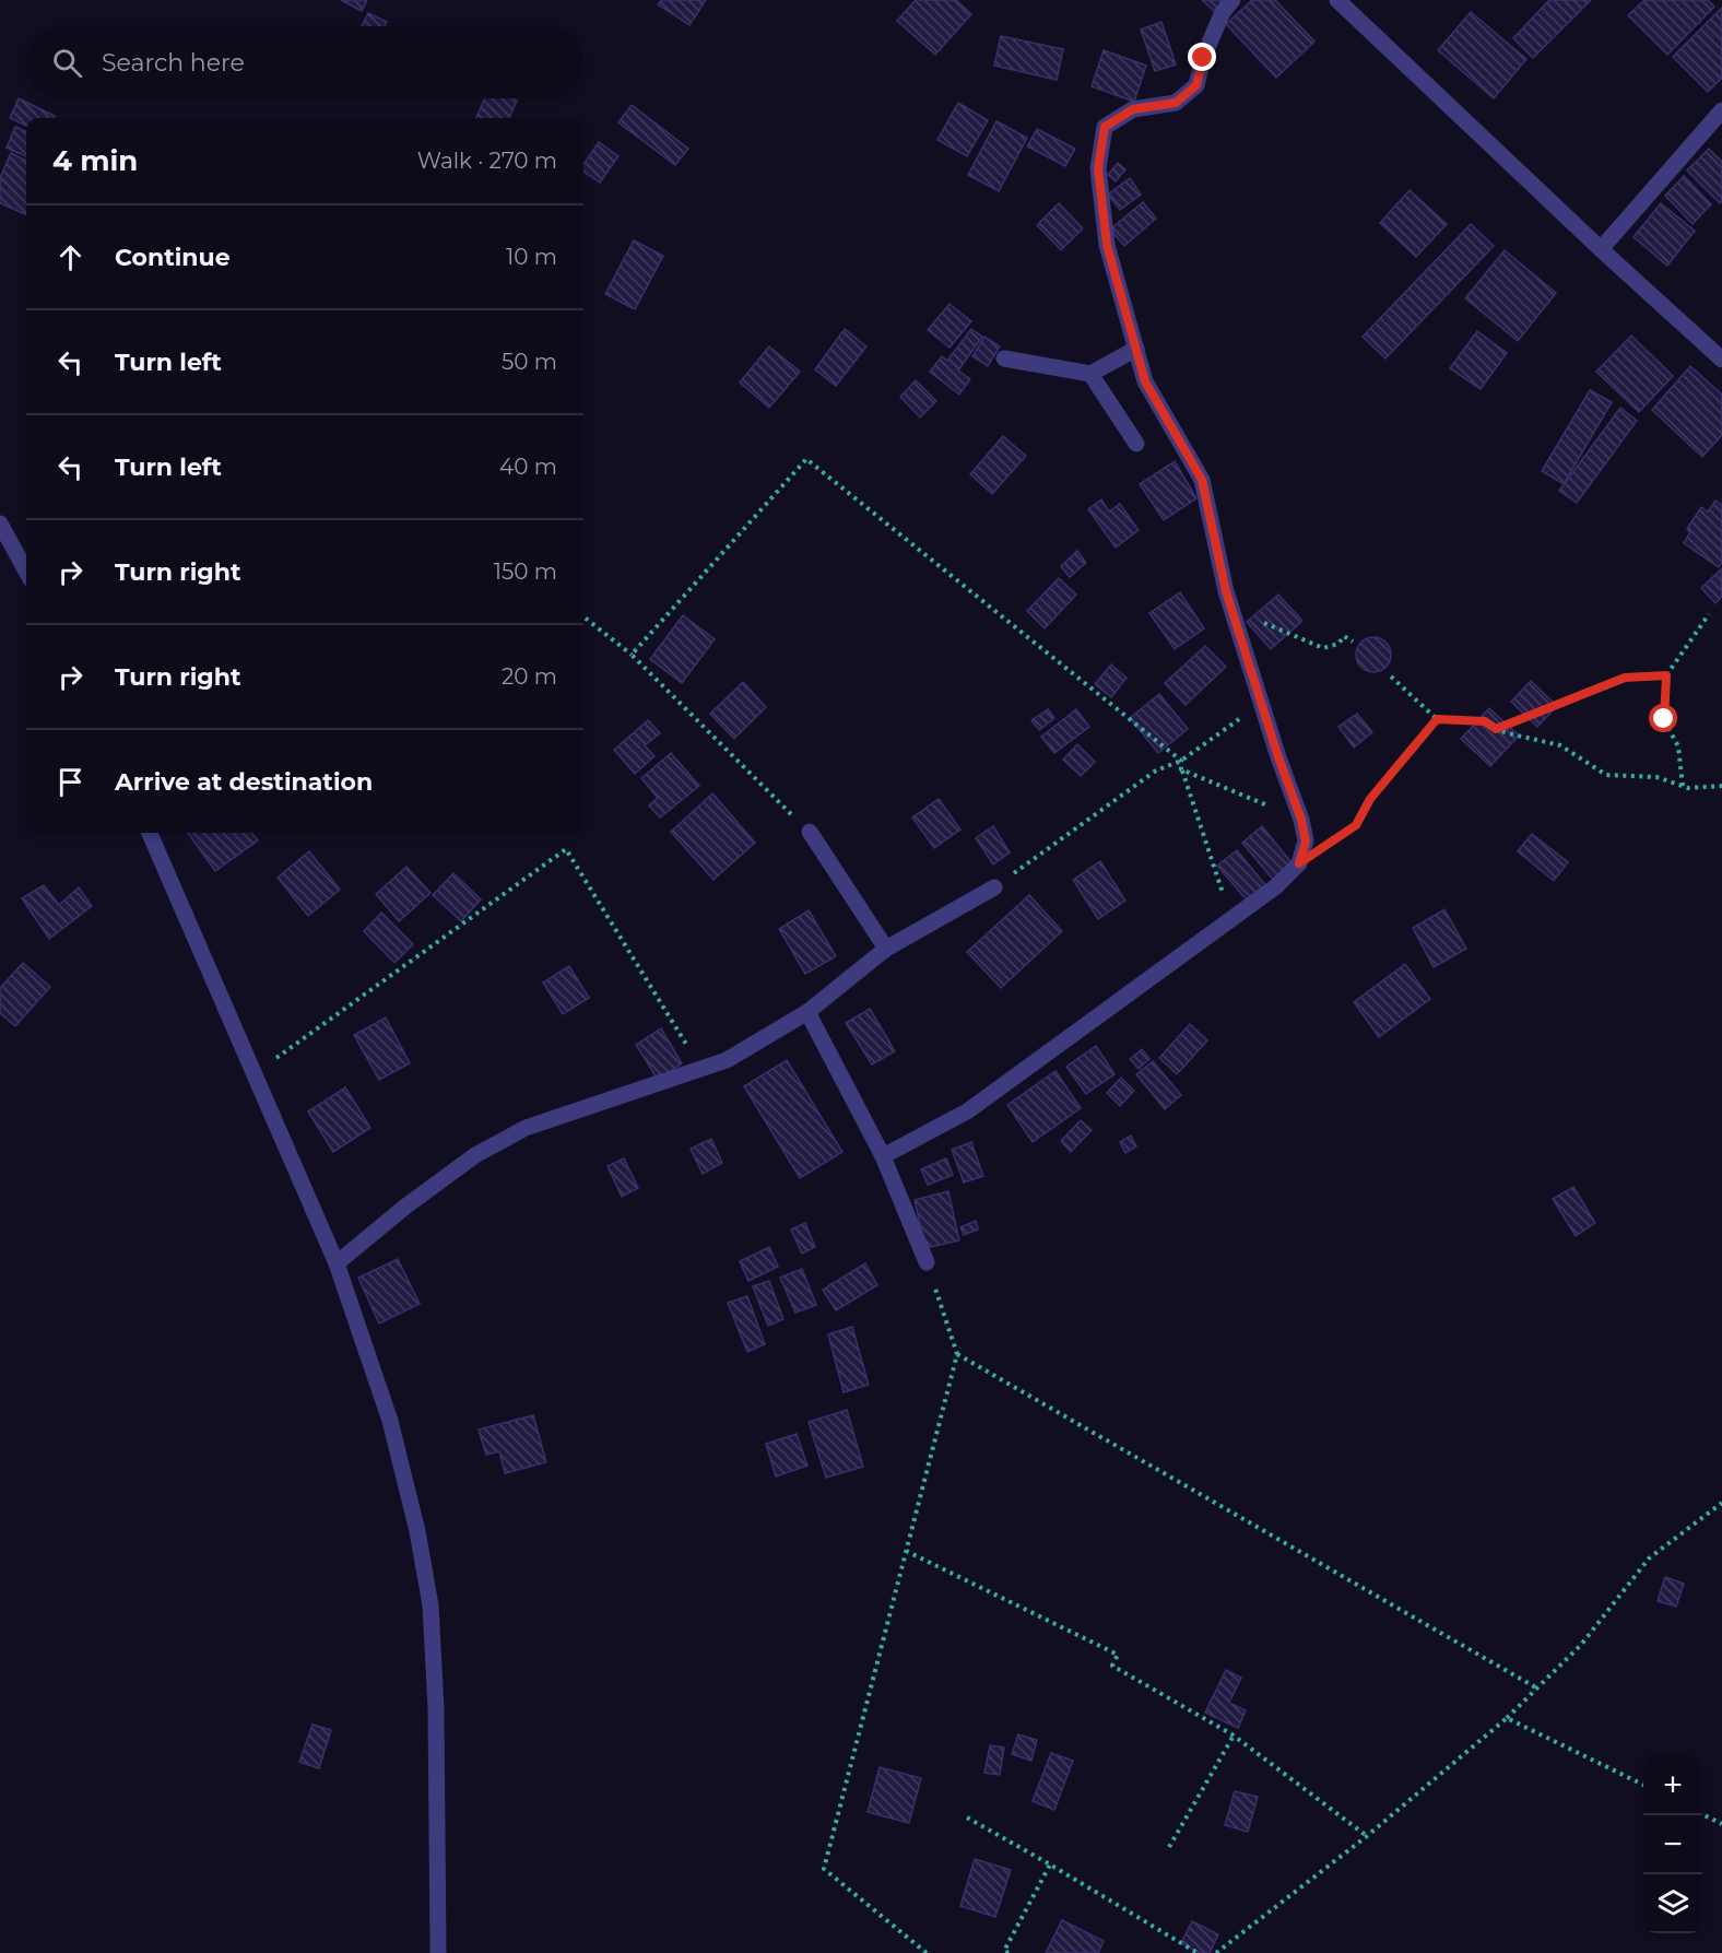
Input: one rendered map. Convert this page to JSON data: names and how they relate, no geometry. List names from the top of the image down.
{
  "page": {
    "search": "Search here",
    "heading": ["4 min", "Walk · 270 m"],
    "list": [
      ["Continue", "10 m"],
      ["Turn left", "50 m"],
      ["Turn left", "40 m"],
      ["Turn right", "150 m"],
      ["Turn right", "20 m"],
      "Arrive at destination"
    ],
    "map_buttons": ["+", "−"]
  }
}
